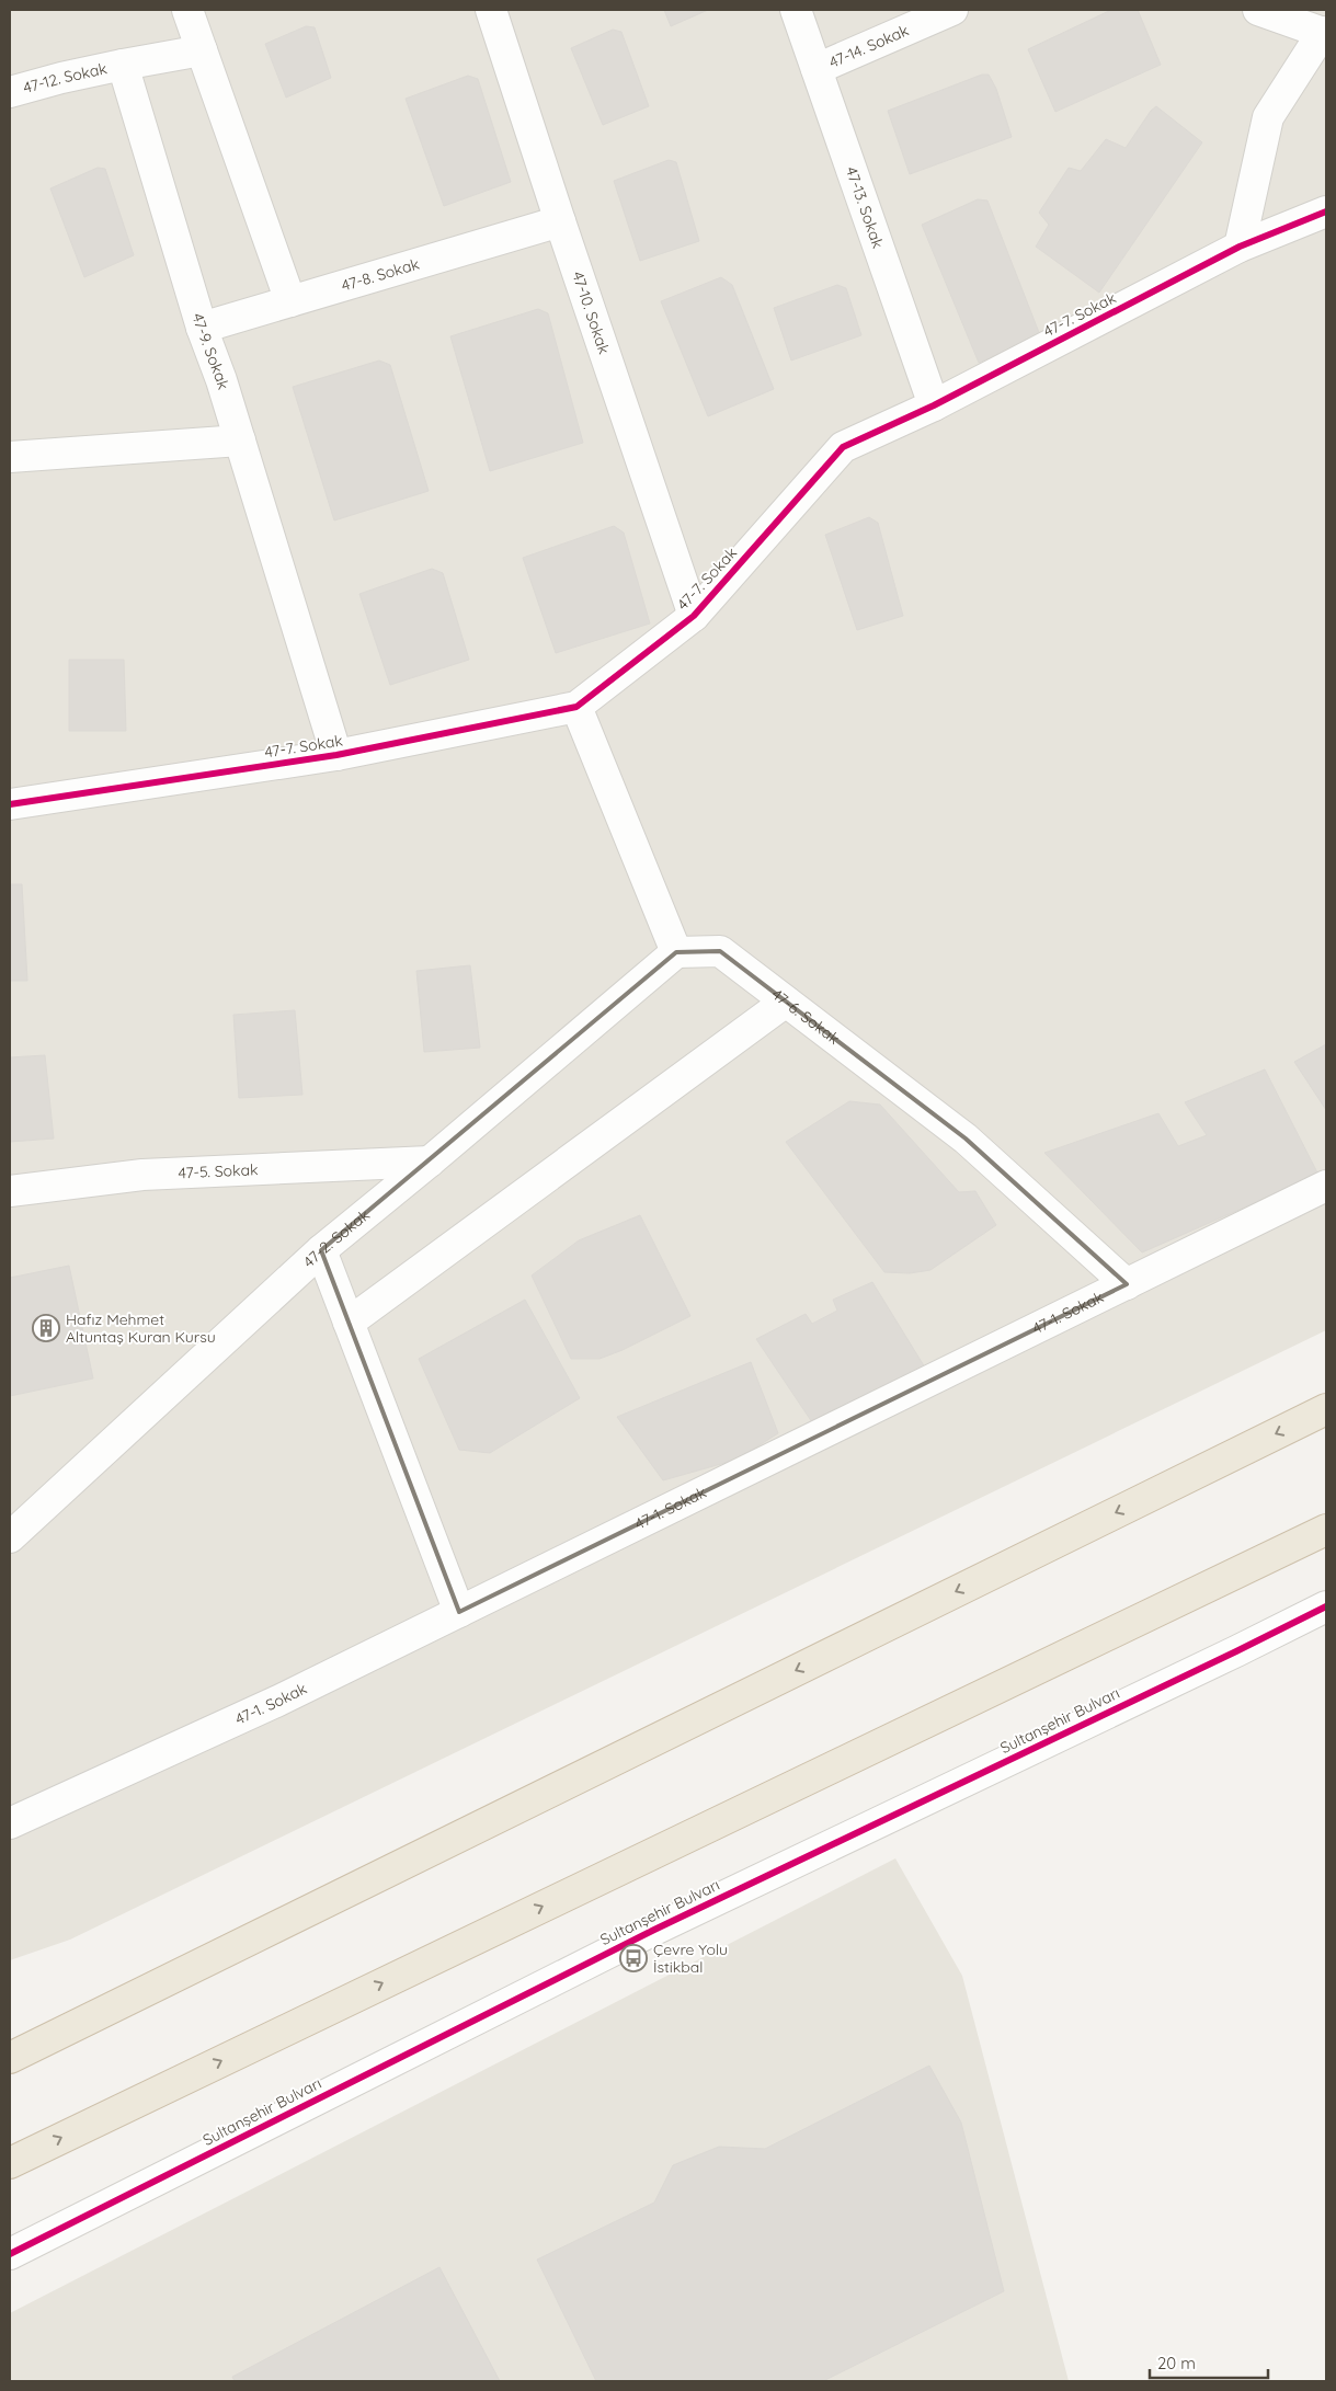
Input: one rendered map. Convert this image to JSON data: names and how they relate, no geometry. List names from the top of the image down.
{
  "streets": {
    "street": [
      "47-14. Sokak",
      "47-12. Sokak",
      "47-13. Sokak",
      "47-8. Sokak",
      "47-10. Sokak",
      "47-7. Sokak",
      "47-9. Sokak",
      "47-6. Sokak",
      "47-5. Sokak",
      "47-2. Sokak",
      "47-1. Sokak",
      "Sultanşehir Bulvarı"
    ]
  },
  "crossings": [
    ["47-14. Sokak", "47-13. Sokak"],
    ["47-12. Sokak", "47-9. Sokak"],
    ["47-13. Sokak", "47-7. Sokak"],
    ["47-8. Sokak", "47-10. Sokak"],
    ["47-8. Sokak", "47-9. Sokak"],
    ["47-10. Sokak", "47-7. Sokak"],
    ["47-7. Sokak", "47-9. Sokak"],
    ["47-6. Sokak", "47-2. Sokak"],
    ["47-6. Sokak", "47-1. Sokak"],
    ["47-5. Sokak", "47-2. Sokak"]
  ],
  "places": {
    "building": ["Hafız Mehmet Altuntaş Kuran Kursu"],
    "bus stop": ["Çevre Yolu İstikbal"]
  },
  "scale_bar": "20 m"
}
